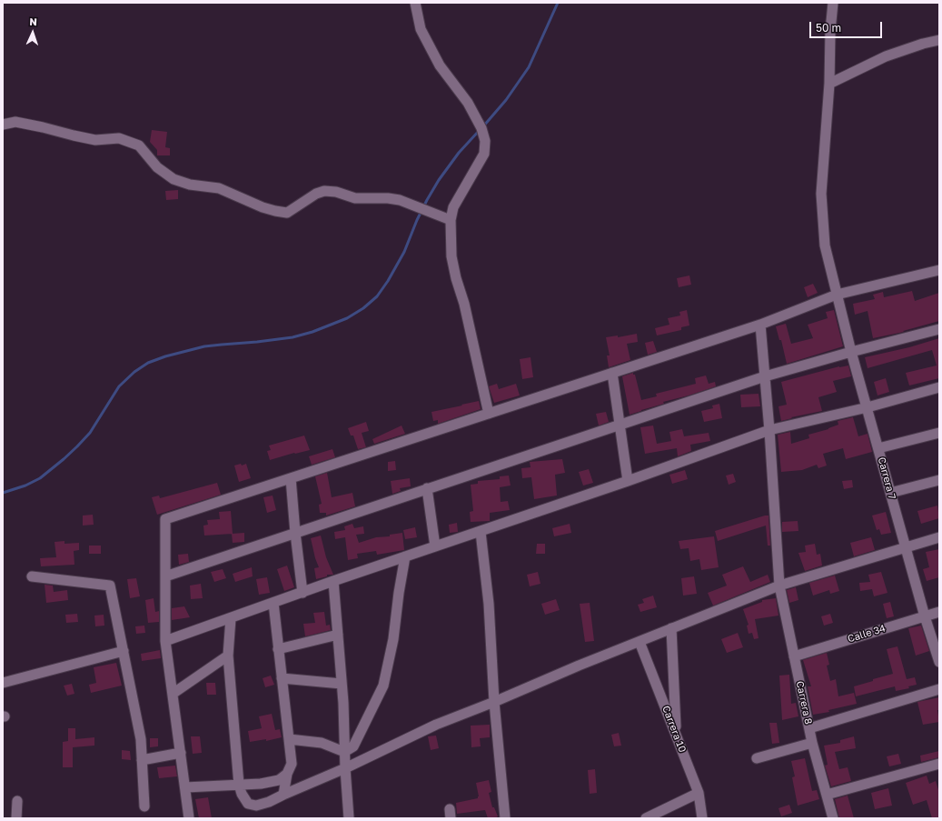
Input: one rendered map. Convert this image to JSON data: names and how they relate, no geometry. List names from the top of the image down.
{
  "streets": {
    "street": [
      "Carrera 7",
      "Calle 34",
      "Carrera 8",
      "Carrera 10"
    ]
  },
  "crossings": [
    ["Carrera 7", "Calle 34"],
    ["Calle 34", "Carrera 8"]
  ],
  "scale_bar": "50 m",
  "north": "top"
}
